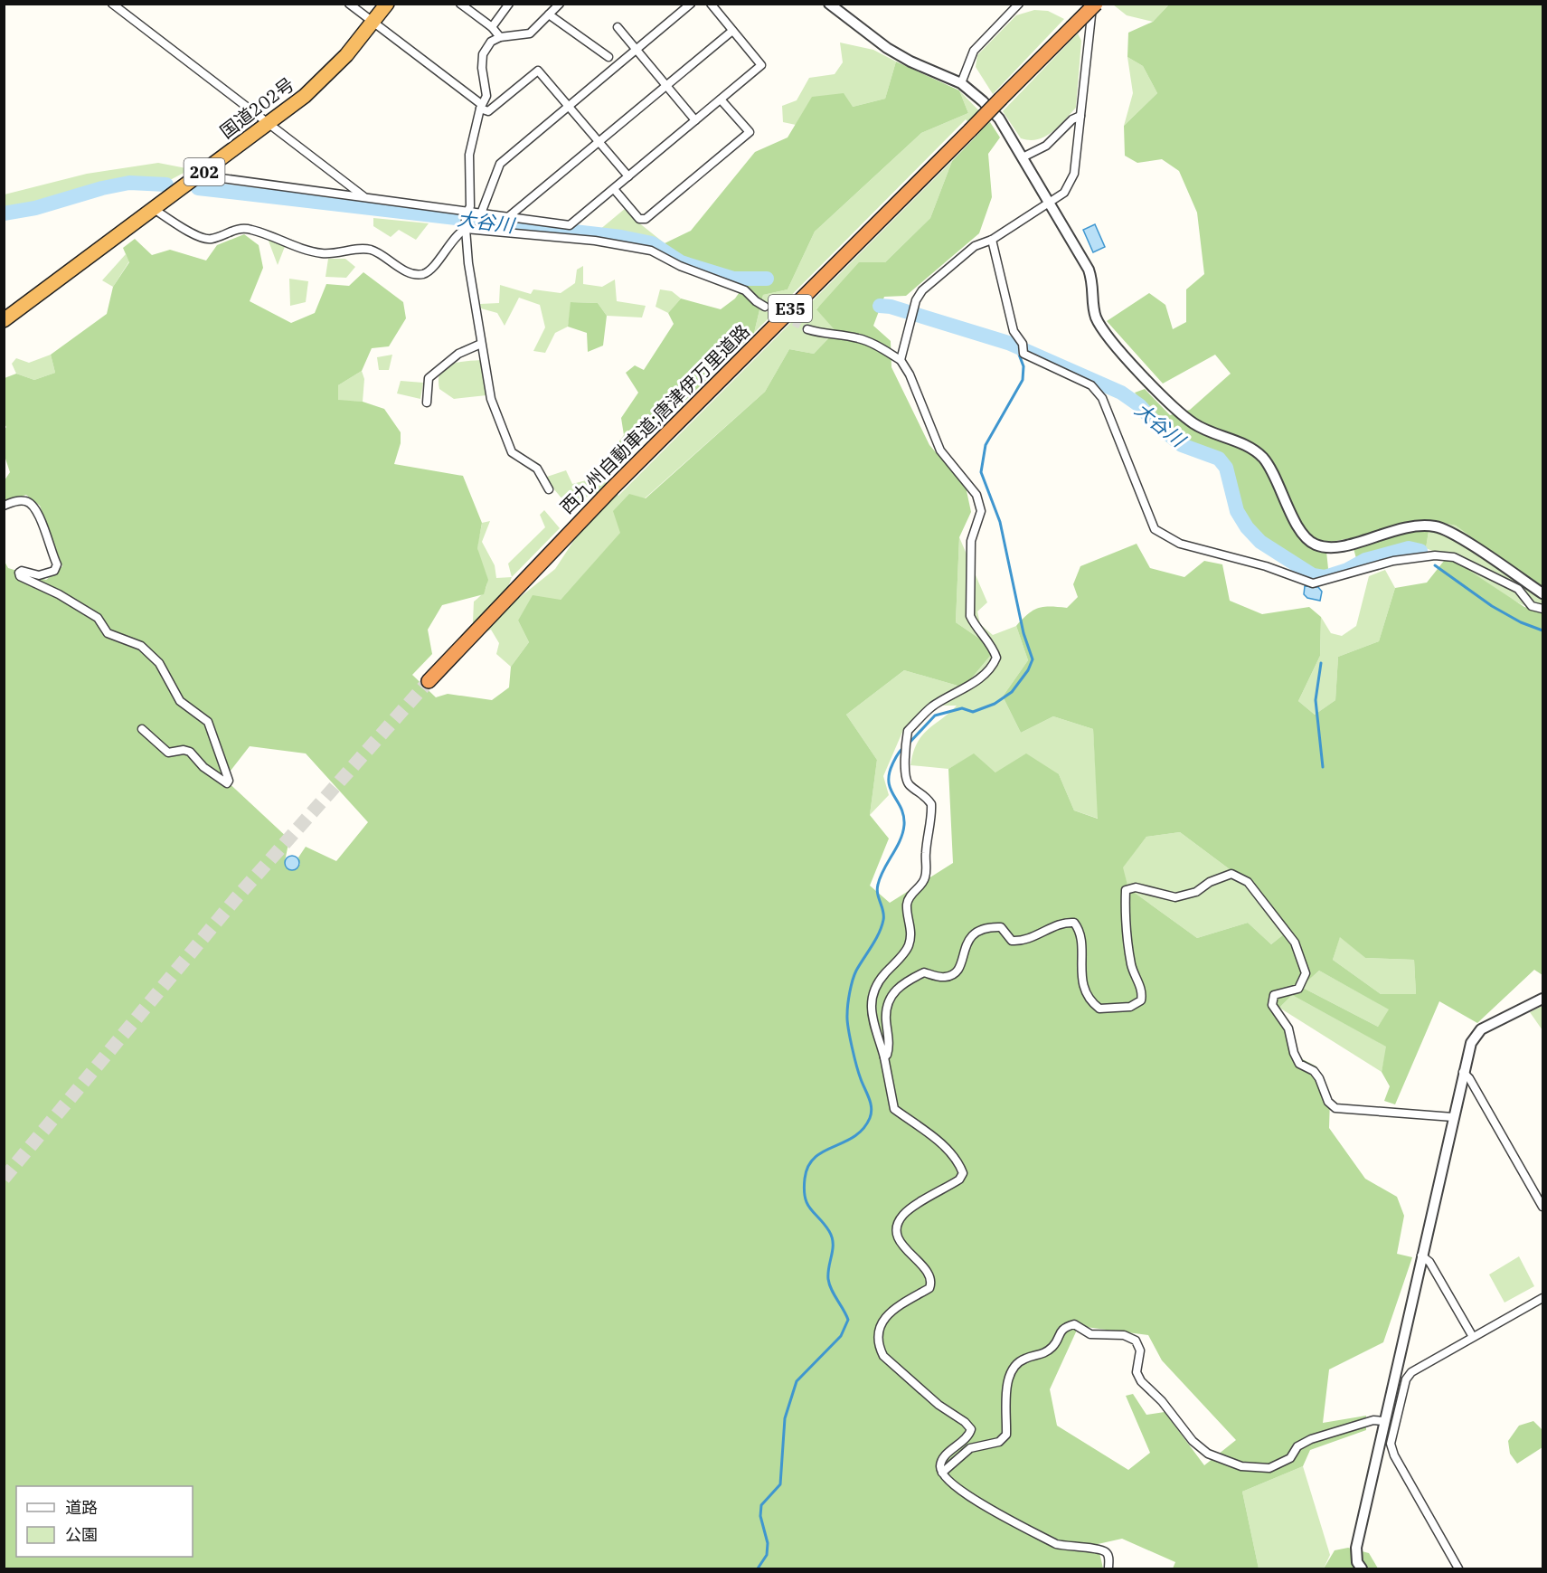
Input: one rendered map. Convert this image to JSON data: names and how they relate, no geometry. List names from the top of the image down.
{
  "streets": {
    "highway": [
      "国道202号",
      "202",
      "E35",
      "西九州自動車道;唐津伊万里道路"
    ]
  },
  "water": ["大谷川"],
  "legend": ["道路", "公園"]
}
